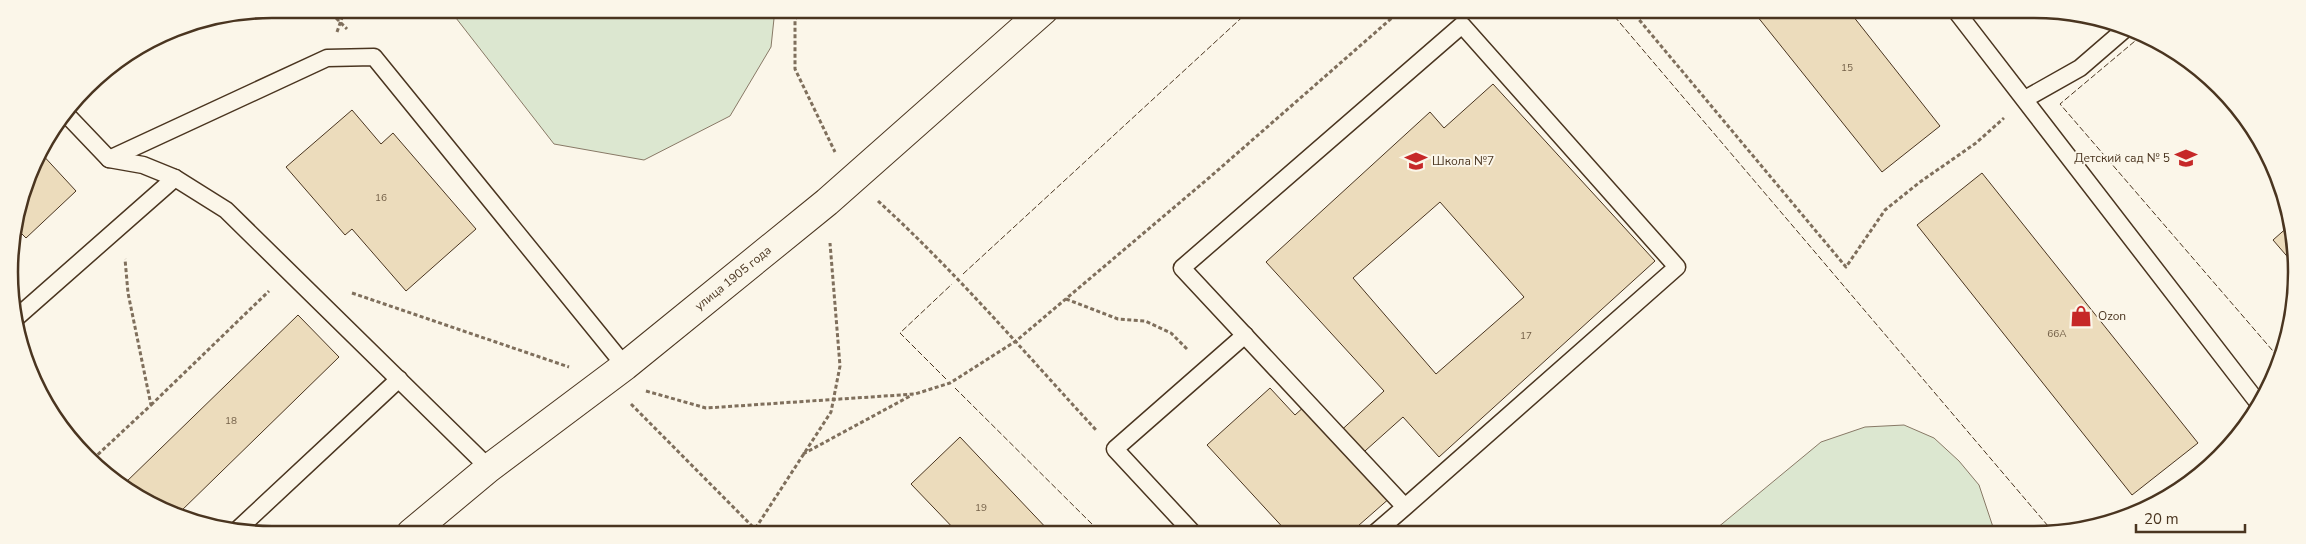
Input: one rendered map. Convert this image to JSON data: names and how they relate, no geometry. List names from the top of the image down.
{
  "streets": {
    "street": ["улица 1905 года"]
  },
  "places": {
    "school or university": ["Детский сад № 5", "Школа №7"],
    "shop": ["Ozon"]
  },
  "house_numbers": [
    "15",
    "16",
    "66А",
    "17",
    "18",
    "19"
  ],
  "scale_bar": "20 m"
}
